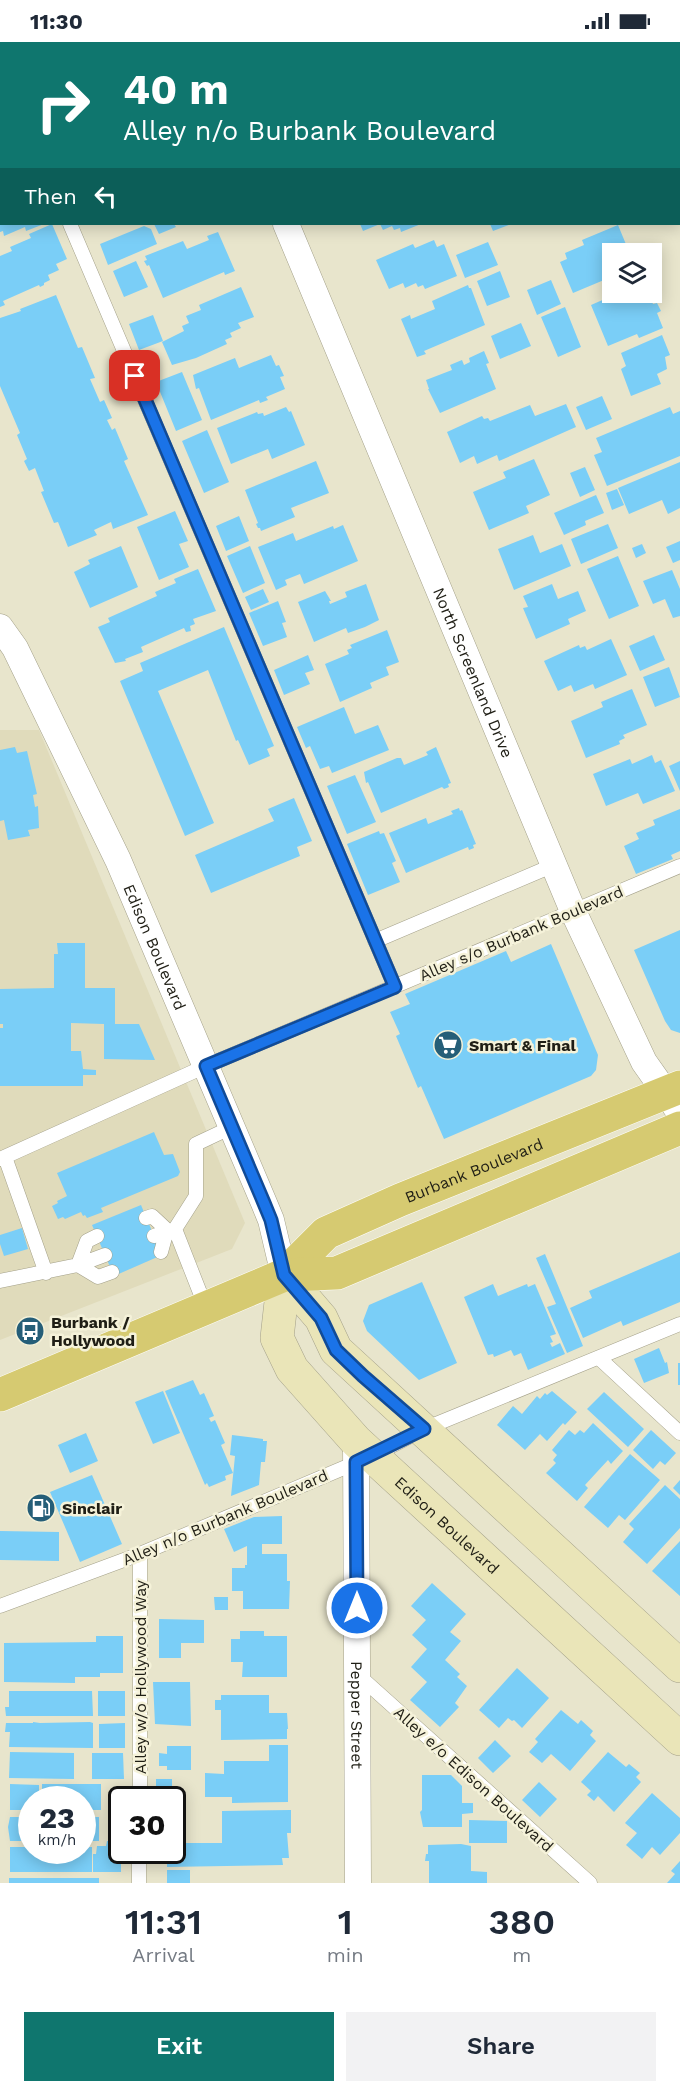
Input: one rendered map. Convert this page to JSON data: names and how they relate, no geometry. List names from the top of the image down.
{
  "streets": {
    "main road": ["Edison Boulevard", "Burbank Boulevard"],
    "street": ["North Screenland Drive", "Pepper Street"],
    "lane": [
      "Alley s/o Burbank Boulevard",
      "Alley n/o Burbank Boulevard",
      "Alley w/o Hollywood Way",
      "Alley e/o Edison Boulevard"
    ]
  },
  "crossings": [
    ["North Screenland Drive", "Alley s/o Burbank Boulevard"],
    ["North Screenland Drive", "Burbank Boulevard"],
    ["Alley s/o Burbank Boulevard", "Edison Boulevard"],
    ["Edison Boulevard", "Burbank Boulevard"],
    ["Edison Boulevard", "Alley n/o Burbank Boulevard"],
    ["Edison Boulevard", "Pepper Street"],
    ["Alley n/o Burbank Boulevard", "Alley w/o Hollywood Way"],
    ["Alley n/o Burbank Boulevard", "Pepper Street"],
    ["Pepper Street", "Alley e/o Edison Boulevard"]
  ],
  "places": {
    "supermarket": ["Smart & Final"],
    "bus stop": ["Burbank / Hollywood"],
    "fuel station": ["Sinclair"]
  },
  "page": {
    "status": "11:30",
    "turn": ["40 m", "Alley n/o Burbank Boulevard"],
    "then": "Then",
    "speed": "23 km/h",
    "limit": "30",
    "eta": [
      "11:31",
      "Arrival",
      "1",
      "min",
      "380",
      "m"
    ],
    "buttons": ["Exit", "Share"]
  }
}
